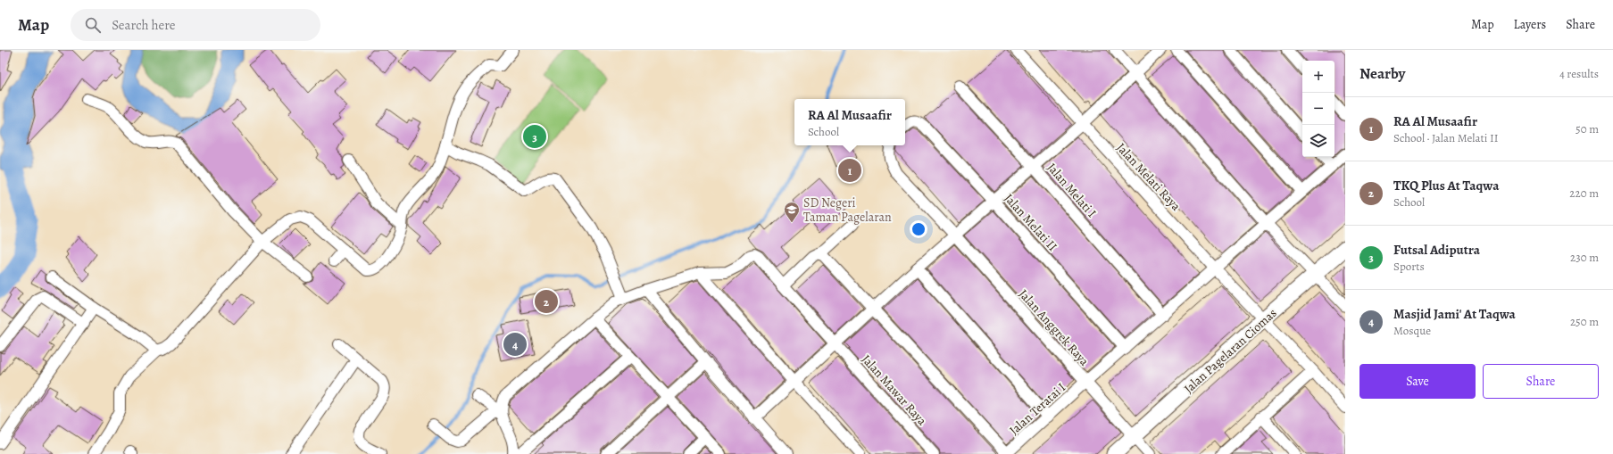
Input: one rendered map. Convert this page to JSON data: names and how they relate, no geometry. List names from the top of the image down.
{
  "streets": {
    "main road": ["Jalan Pagelaran Ciomas"],
    "street": [
      "Jalan Melati Raya",
      "Jalan Melati I",
      "Jalan Melati II",
      "Jalan Anggrek Raya",
      "Jalan Mawar Raya",
      "Jalan Teratai I"
    ]
  },
  "crossings": [
    ["Jalan Melati Raya", "Jalan Pagelaran Ciomas"],
    ["Jalan Melati Raya", "Jalan Teratai I"],
    ["Jalan Melati I", "Jalan Teratai I"],
    ["Jalan Melati II", "Jalan Teratai I"],
    ["Jalan Anggrek Raya", "Jalan Pagelaran Ciomas"],
    ["Jalan Anggrek Raya", "Jalan Teratai I"]
  ],
  "places": {
    "school or university": ["SD Negeri Taman Pagelaran"]
  },
  "page": {
    "header": "Map",
    "search": "Search here",
    "nav": ["Map", "Layers", "Share"],
    "heading": ["Nearby", "4 results"],
    "map_buttons": ["+", "−"],
    "list": [
      {
        "mark": "1",
        "name": "RA Al Musaafir",
        "note": "School · Jalan Melati II",
        "value": "50 m"
      },
      {
        "mark": "2",
        "name": "TKQ Plus At Taqwa",
        "note": "School",
        "value": "220 m"
      },
      {
        "mark": "3",
        "name": "Futsal Adiputra",
        "note": "Sports",
        "value": "230 m"
      },
      {
        "mark": "4",
        "name": "Masjid Jami' At Taqwa",
        "note": "Mosque",
        "value": "250 m"
      }
    ],
    "popup": ["RA Al Musaafir", "School"],
    "pins": [
      "3",
      "1",
      "2",
      "4"
    ],
    "buttons": ["Save", "Share"]
  }
}
